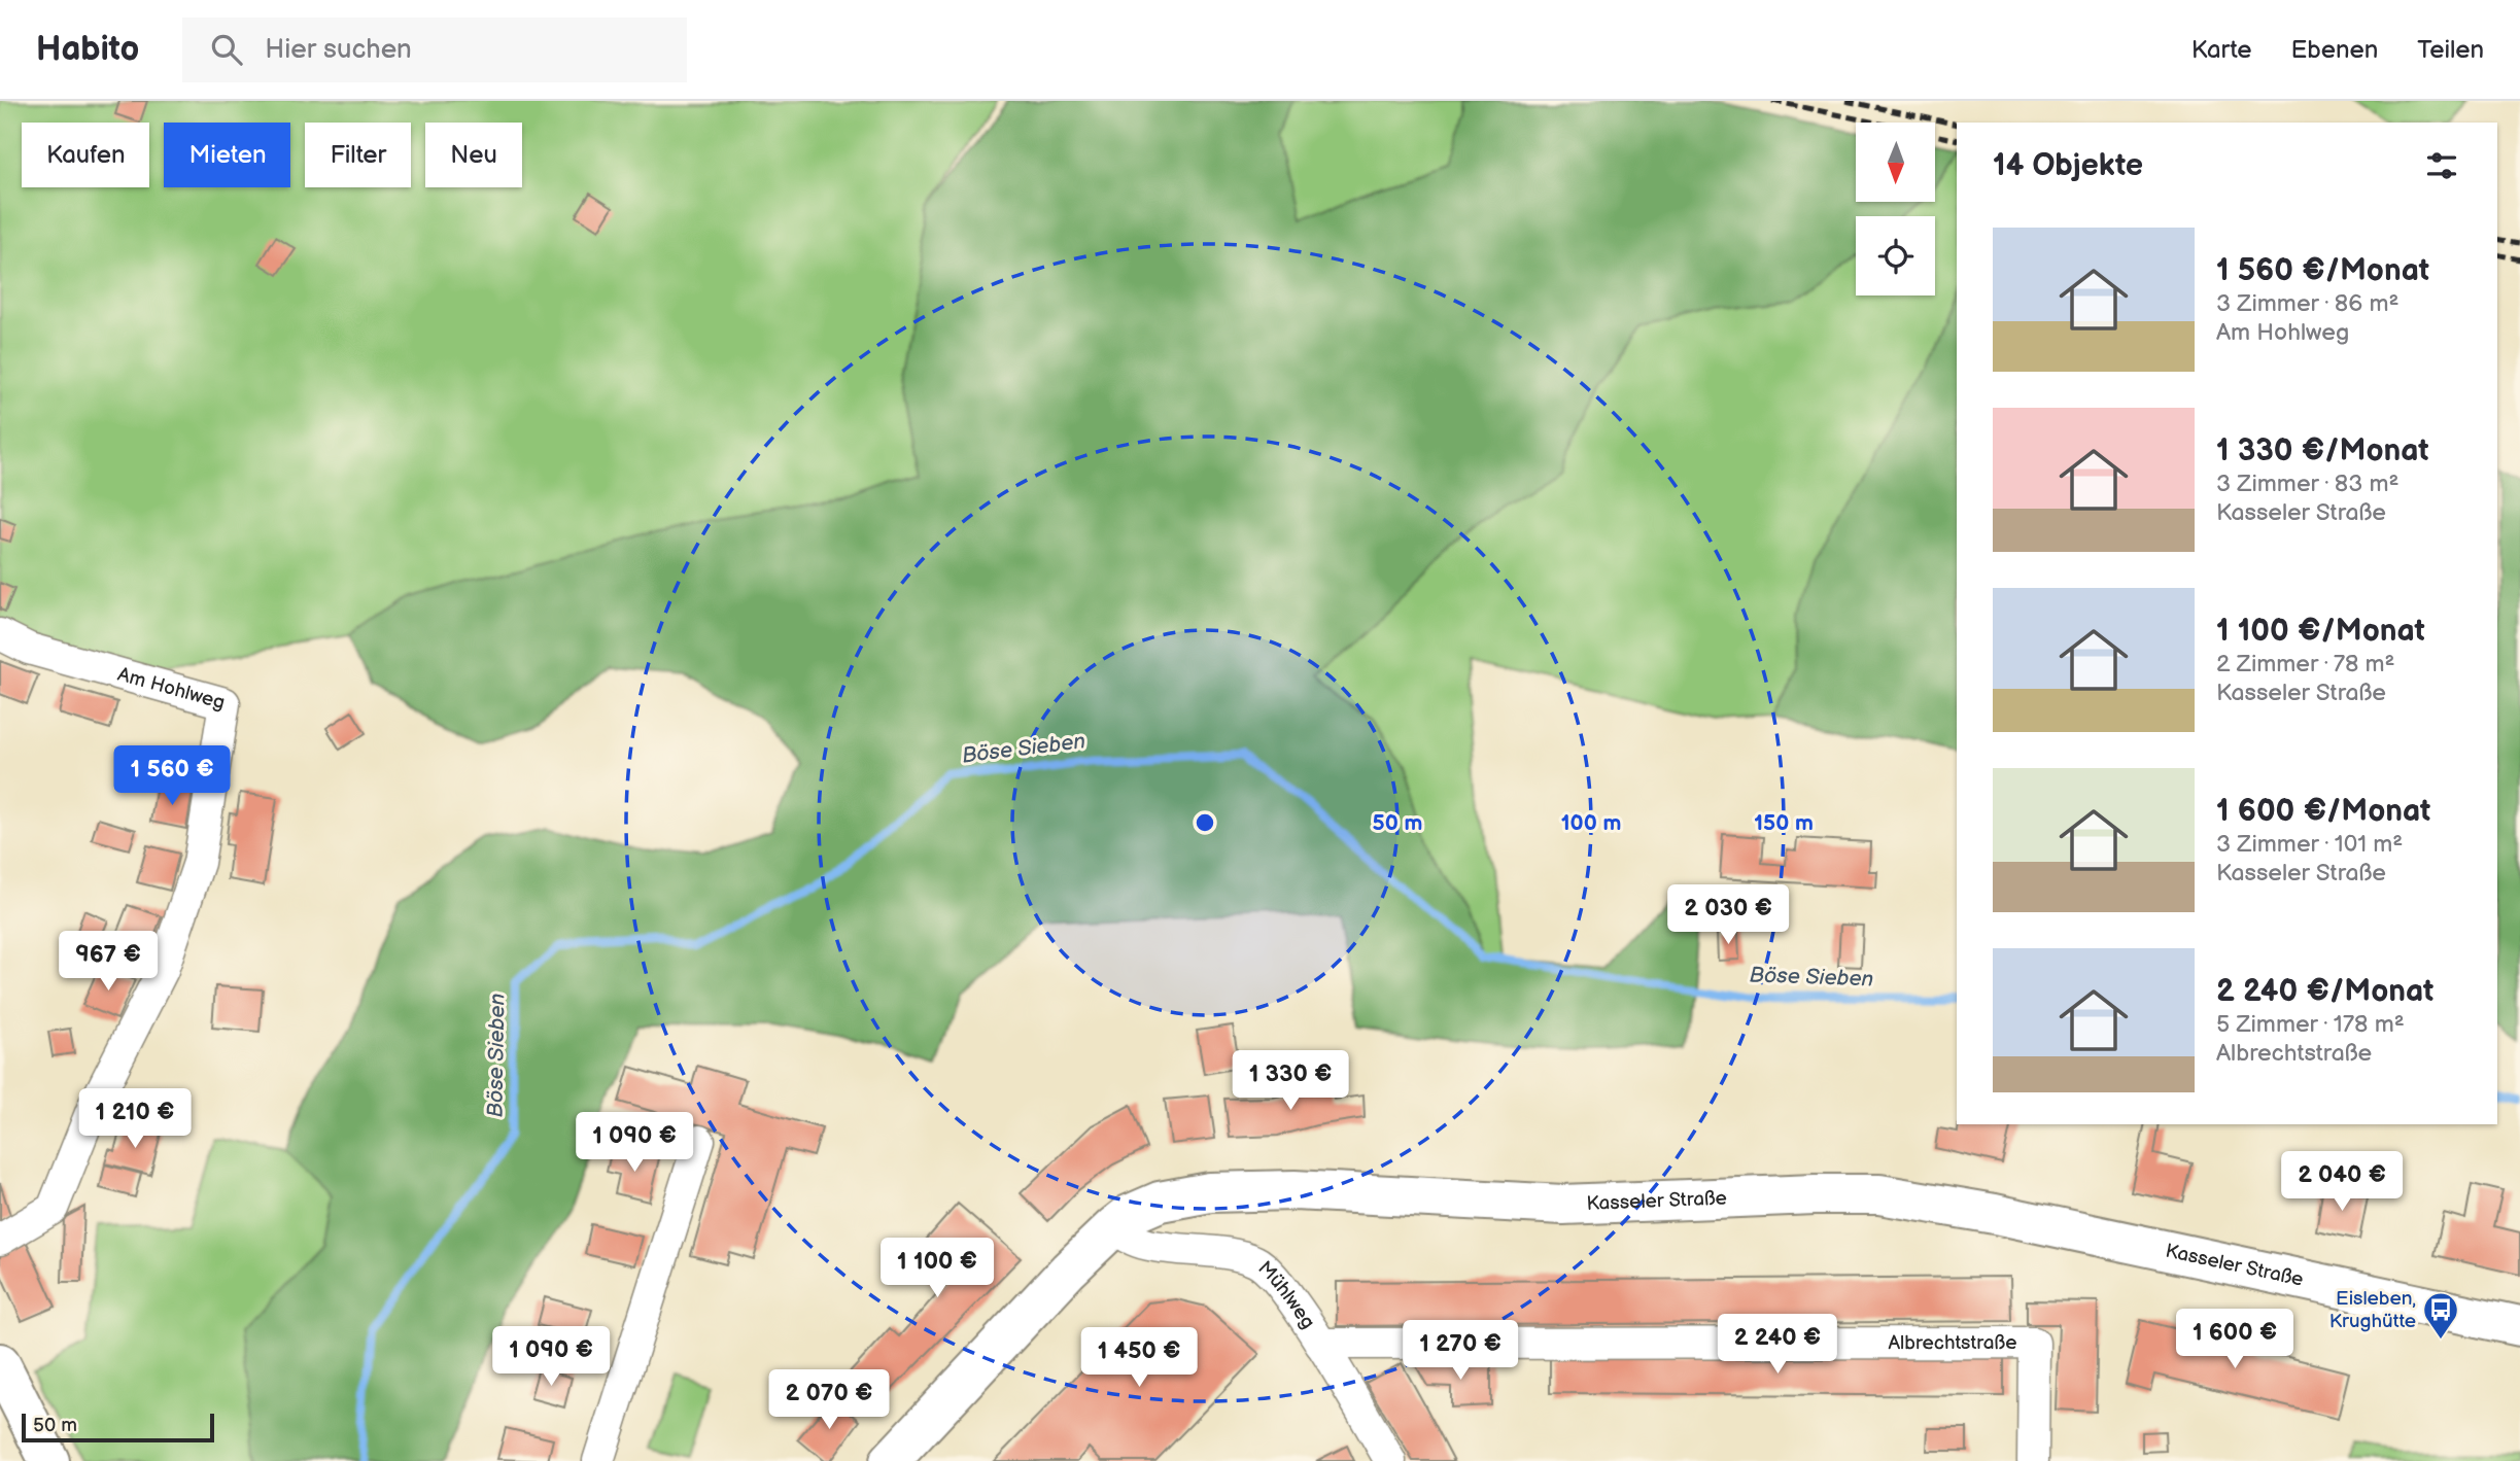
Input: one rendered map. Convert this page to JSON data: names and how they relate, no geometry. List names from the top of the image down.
{
  "streets": {
    "main road": ["Kasseler Straße"],
    "street": ["Am Hohlweg", "Mühlweg", "Albrechtstraße"]
  },
  "crossings": [
    ["Kasseler Straße", "Mühlweg"],
    ["Mühlweg", "Albrechtstraße"]
  ],
  "water": ["Böse Sieben"],
  "places": {
    "bus stop": ["Eisleben, Krughütte"]
  },
  "scale_bar": "50 m",
  "north": "bottom",
  "page": {
    "header": "Habito",
    "search": "Hier suchen",
    "nav": ["Karte", "Ebenen", "Teilen"],
    "chip": [
      "Kaufen",
      "Mieten",
      "Filter",
      "Neu"
    ],
    "heading": "14 Objekte",
    "list": [
      {
        "name": "1 560 €/Monat",
        "note": "3 Zimmer · 86 m² · Am Hohlweg"
      },
      {
        "name": "1 330 €/Monat",
        "note": "3 Zimmer · 83 m² · Kasseler Straße"
      },
      {
        "name": "1 100 €/Monat",
        "note": "2 Zimmer · 78 m² · Kasseler Straße"
      },
      {
        "name": "1 600 €/Monat",
        "note": "3 Zimmer · 101 m² · Kasseler Straße"
      },
      {
        "name": "2 240 €/Monat",
        "note": "5 Zimmer · 178 m² · Albrechtstraße"
      }
    ],
    "price": [
      "1 560 €",
      "2 030 €",
      "967 €",
      "1 330 €",
      "1 210 €",
      "1 090 €",
      "2 040 €",
      "1 100 €",
      "1 600 €",
      "2 240 €",
      "1 270 €",
      "1 090 €",
      "1 450 €",
      "2 070 €"
    ],
    "scale": "50 m"
  },
  "rings": ["50 m", "100 m", "150 m"]
}
